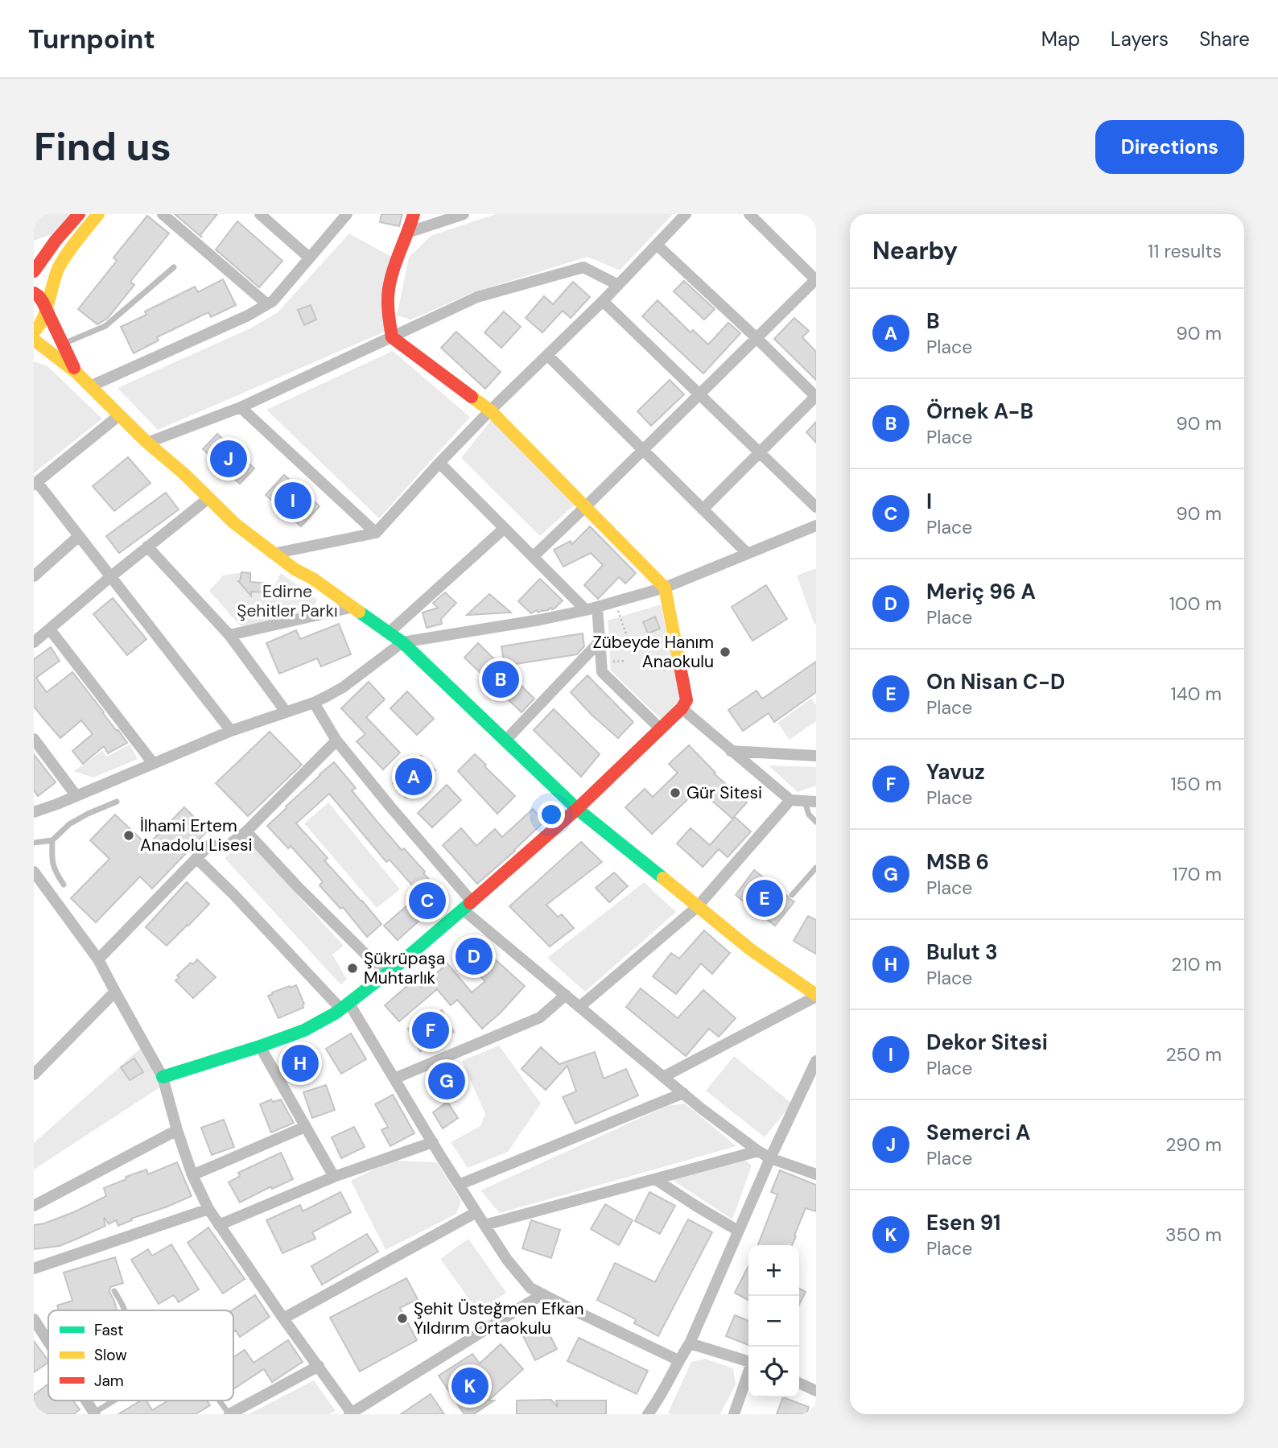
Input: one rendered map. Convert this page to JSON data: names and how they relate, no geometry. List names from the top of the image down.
{
  "parks": ["Edirne Şehitler Parkı"],
  "places": [
    "Zübeyde Hanım Anaokulu",
    "Gür Sitesi",
    "İlhami Ertem Anadolu Lisesi",
    "Şükrüpaşa Muhtarlık",
    "Şehit Üsteğmen Efkan Yıldırım Ortaokulu"
  ],
  "legend": ["Fast", "Slow", "Jam"],
  "page": {
    "header": "Turnpoint",
    "nav": ["Map", "Layers", "Share"],
    "buttons": "Directions",
    "title": "Find us",
    "heading": ["Nearby", "11 results"],
    "list": [
      {
        "mark": "A",
        "name": "B",
        "note": "Place",
        "value": "90 m"
      },
      {
        "mark": "B",
        "name": "Örnek A-B",
        "note": "Place",
        "value": "90 m"
      },
      {
        "mark": "C",
        "name": "I",
        "note": "Place",
        "value": "90 m"
      },
      {
        "mark": "D",
        "name": "Meriç 96 A",
        "note": "Place",
        "value": "100 m"
      },
      {
        "mark": "E",
        "name": "On Nisan C-D",
        "note": "Place",
        "value": "140 m"
      },
      {
        "mark": "F",
        "name": "Yavuz",
        "note": "Place",
        "value": "150 m"
      },
      {
        "mark": "G",
        "name": "MSB 6",
        "note": "Place",
        "value": "170 m"
      },
      {
        "mark": "H",
        "name": "Bulut 3",
        "note": "Place",
        "value": "210 m"
      },
      {
        "mark": "I",
        "name": "Dekor Sitesi",
        "note": "Place",
        "value": "250 m"
      },
      {
        "mark": "J",
        "name": "Semerci A",
        "note": "Place",
        "value": "290 m"
      },
      {
        "mark": "K",
        "name": "Esen 91",
        "note": "Place",
        "value": "350 m"
      }
    ],
    "pins": [
      "J",
      "I",
      "B",
      "A",
      "E",
      "C",
      "D",
      "F",
      "H",
      "G",
      "K"
    ],
    "map_buttons": ["+", "−"]
  }
}
